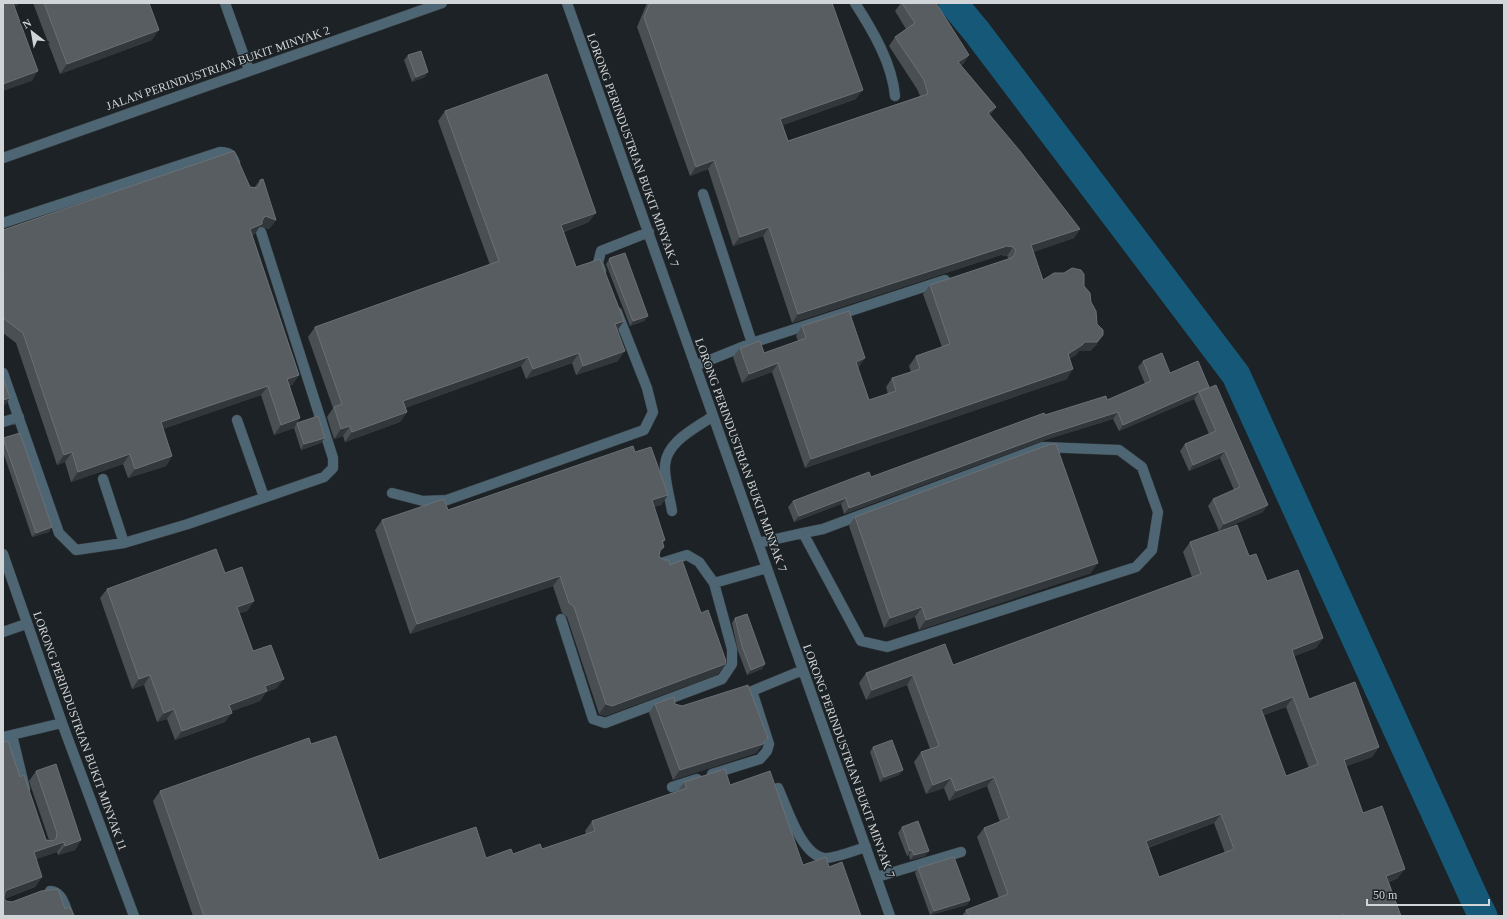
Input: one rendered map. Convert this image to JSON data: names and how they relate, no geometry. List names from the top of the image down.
{
  "streets": {
    "street": ["JALAN PERINDUSTRIAN BUKIT MINYAK 2", "LORONG PERINDUSTRIAN BUKIT MINYAK 7", "LORONG PERINDUSTRIAN BUKIT MINYAK 11"]
  },
  "scale_bar": "50 m",
  "north": "top left"
}
